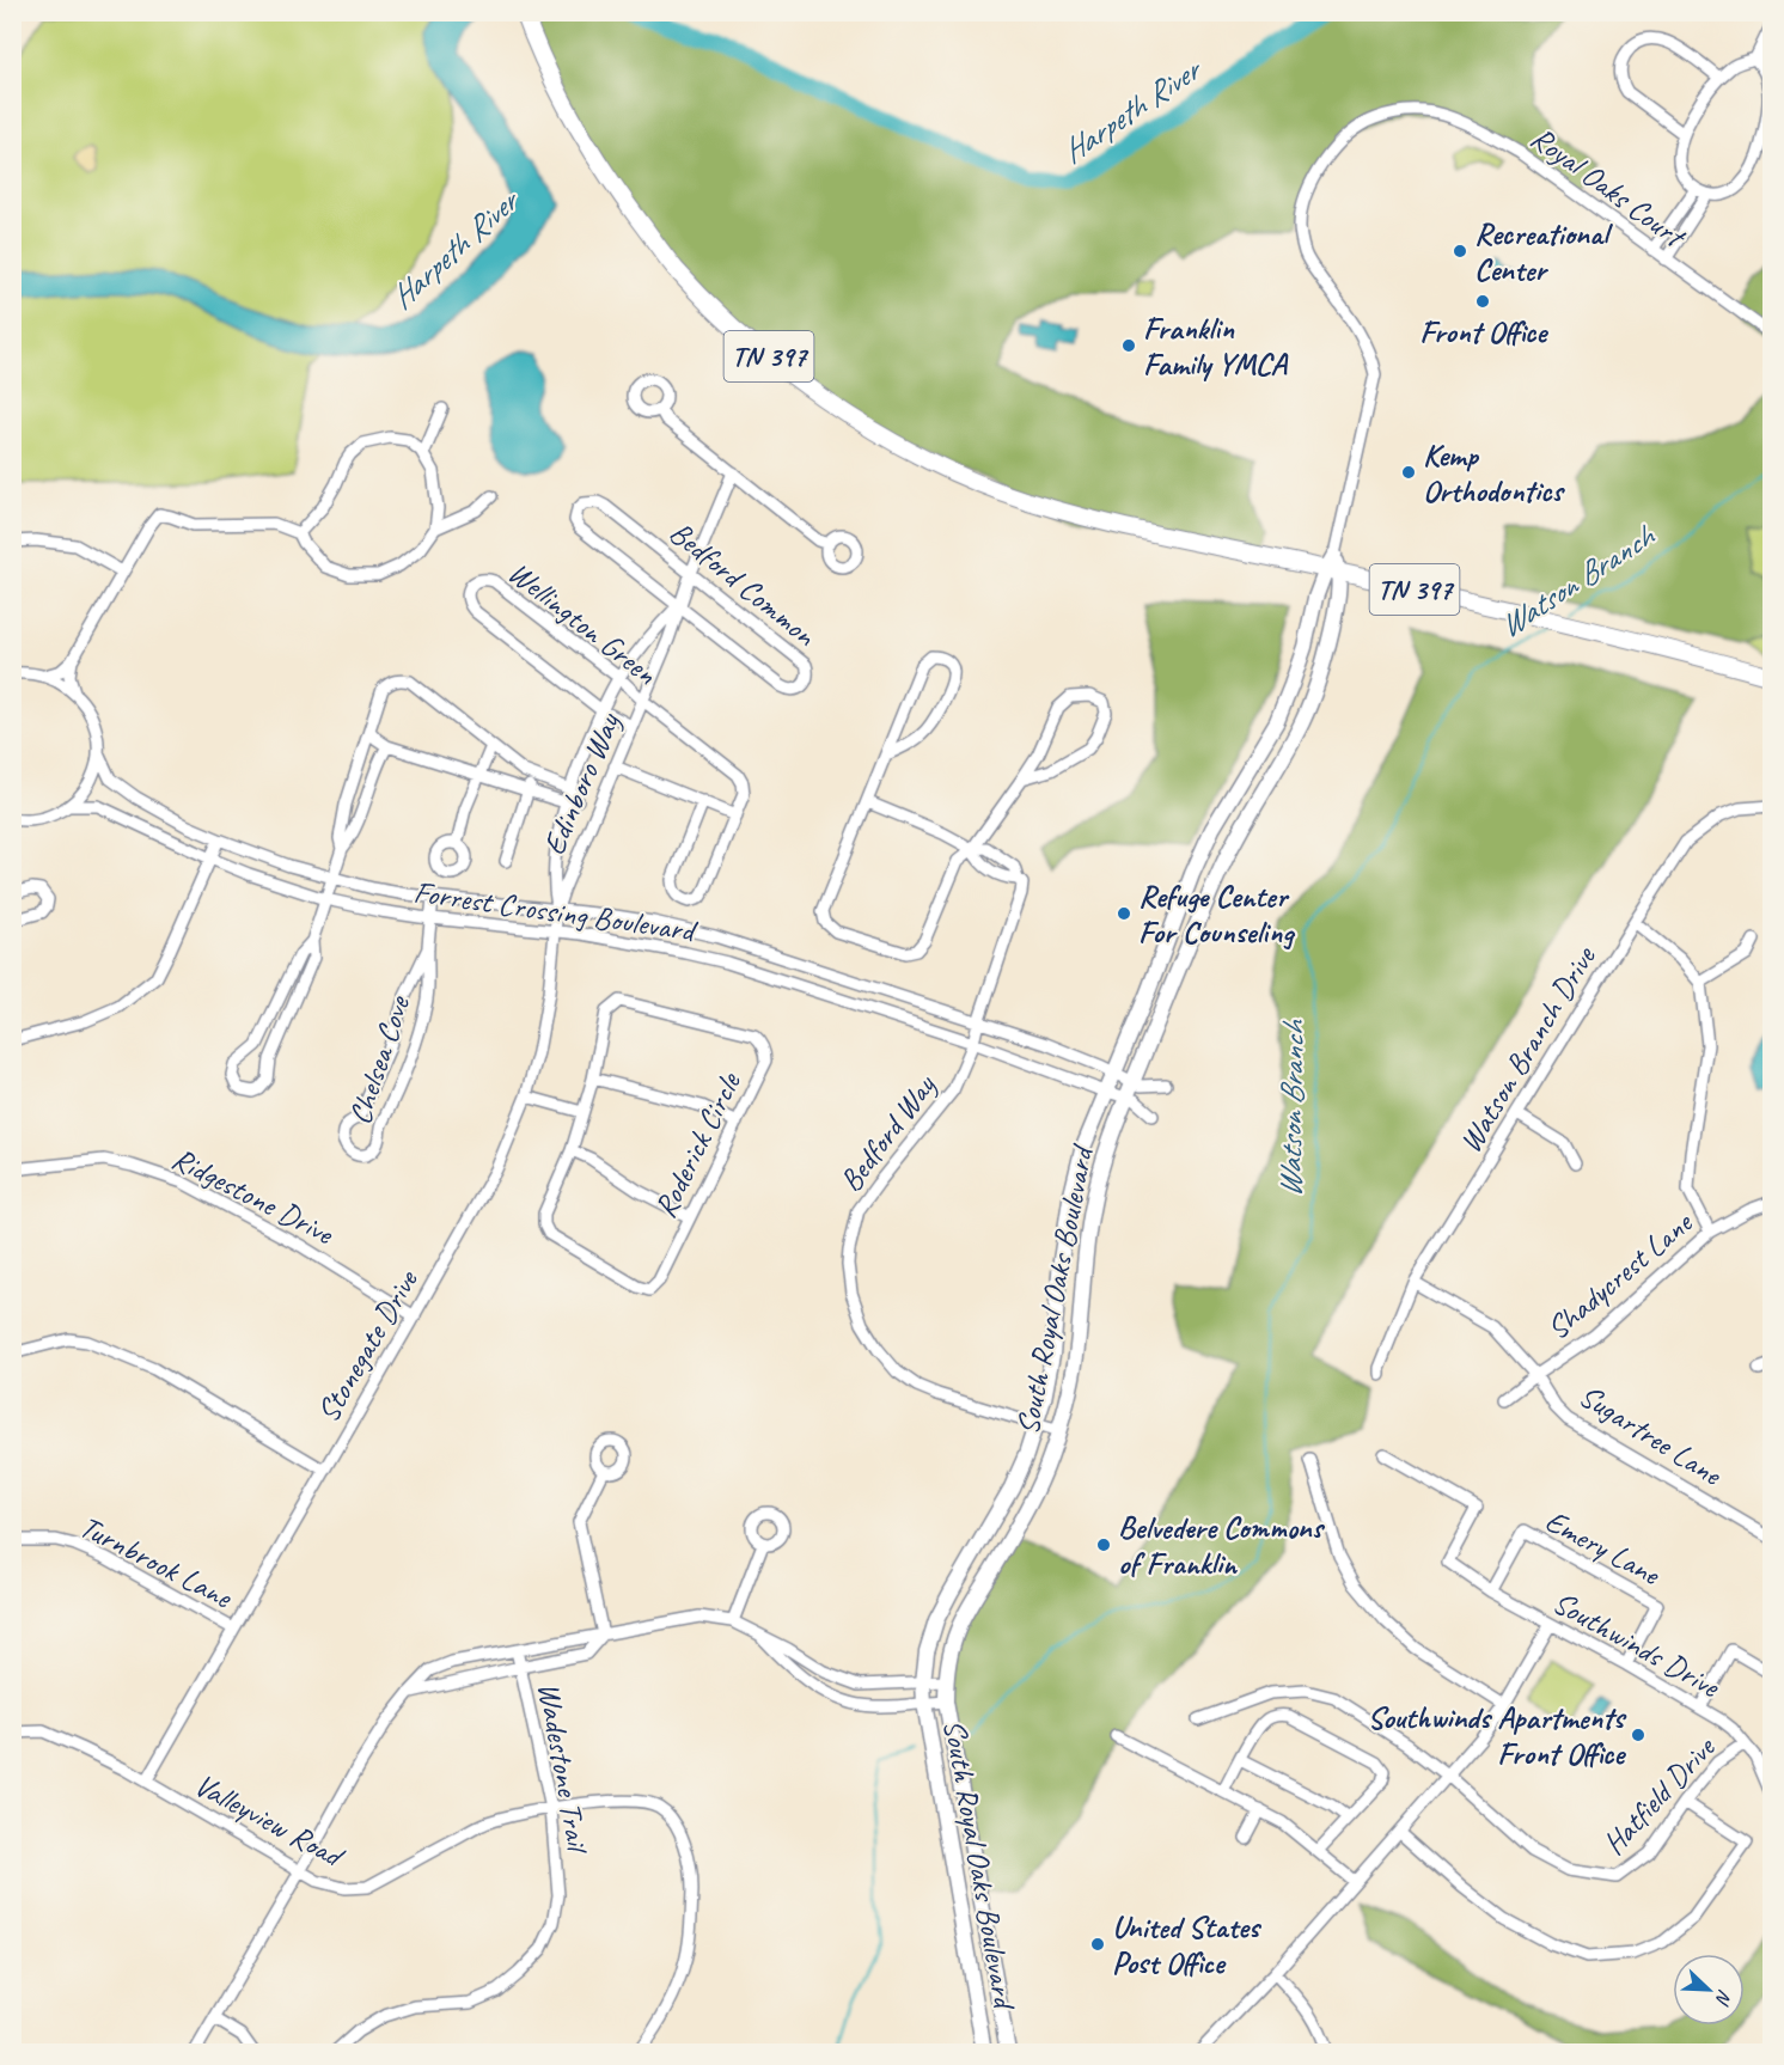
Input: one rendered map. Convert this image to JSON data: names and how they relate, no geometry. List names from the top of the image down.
{
  "streets": {
    "main road": ["TN 397", "South Royal Oaks Boulevard"],
    "street": [
      "Royal Oaks Court",
      "Bedford Common",
      "Wellington Green",
      "Edinboro Way",
      "Forrest Crossing Boulevard",
      "Watson Branch Drive",
      "Chelsea Cove",
      "Bedford Way",
      "Roderick Circle",
      "Ridgestone Drive",
      "Shadycrest Lane",
      "Stonegate Drive",
      "Sugartree Lane",
      "Emery Lane",
      "Turnbrook Lane",
      "Southwinds Drive",
      "Wadestone Trail",
      "Hatfield Drive",
      "Valleyview Road"
    ]
  },
  "crossings": [
    ["Royal Oaks Court", "South Royal Oaks Boulevard"],
    ["TN 397", "South Royal Oaks Boulevard"],
    ["Bedford Common", "Edinboro Way"],
    ["Wellington Green", "Edinboro Way"],
    ["Edinboro Way", "Forrest Crossing Boulevard"],
    ["Edinboro Way", "Stonegate Drive"],
    ["Forrest Crossing Boulevard", "Chelsea Cove"],
    ["Forrest Crossing Boulevard", "Bedford Way"],
    ["Forrest Crossing Boulevard", "South Royal Oaks Boulevard"],
    ["Forrest Crossing Boulevard", "Stonegate Drive"],
    ["Watson Branch Drive", "Sugartree Lane"],
    ["Bedford Way", "South Royal Oaks Boulevard"],
    ["Ridgestone Drive", "Stonegate Drive"],
    ["Shadycrest Lane", "Sugartree Lane"],
    ["Stonegate Drive", "Turnbrook Lane"],
    ["Stonegate Drive", "Valleyview Road"],
    ["Emery Lane", "Southwinds Drive"],
    ["Southwinds Drive", "Hatfield Drive"],
    ["Wadestone Trail", "Valleyview Road"]
  ],
  "water": ["Harpeth River", "Watson Branch"],
  "places": [
    "Recreational Center",
    "Front Office",
    "Franklin Family YMCA",
    "Kemp Orthodontics",
    "Refuge Center For Counseling",
    "Belvedere Commons of Franklin",
    "Southwinds Apartments Front Office",
    "United States Post Office"
  ],
  "north": "bottom right"
}
